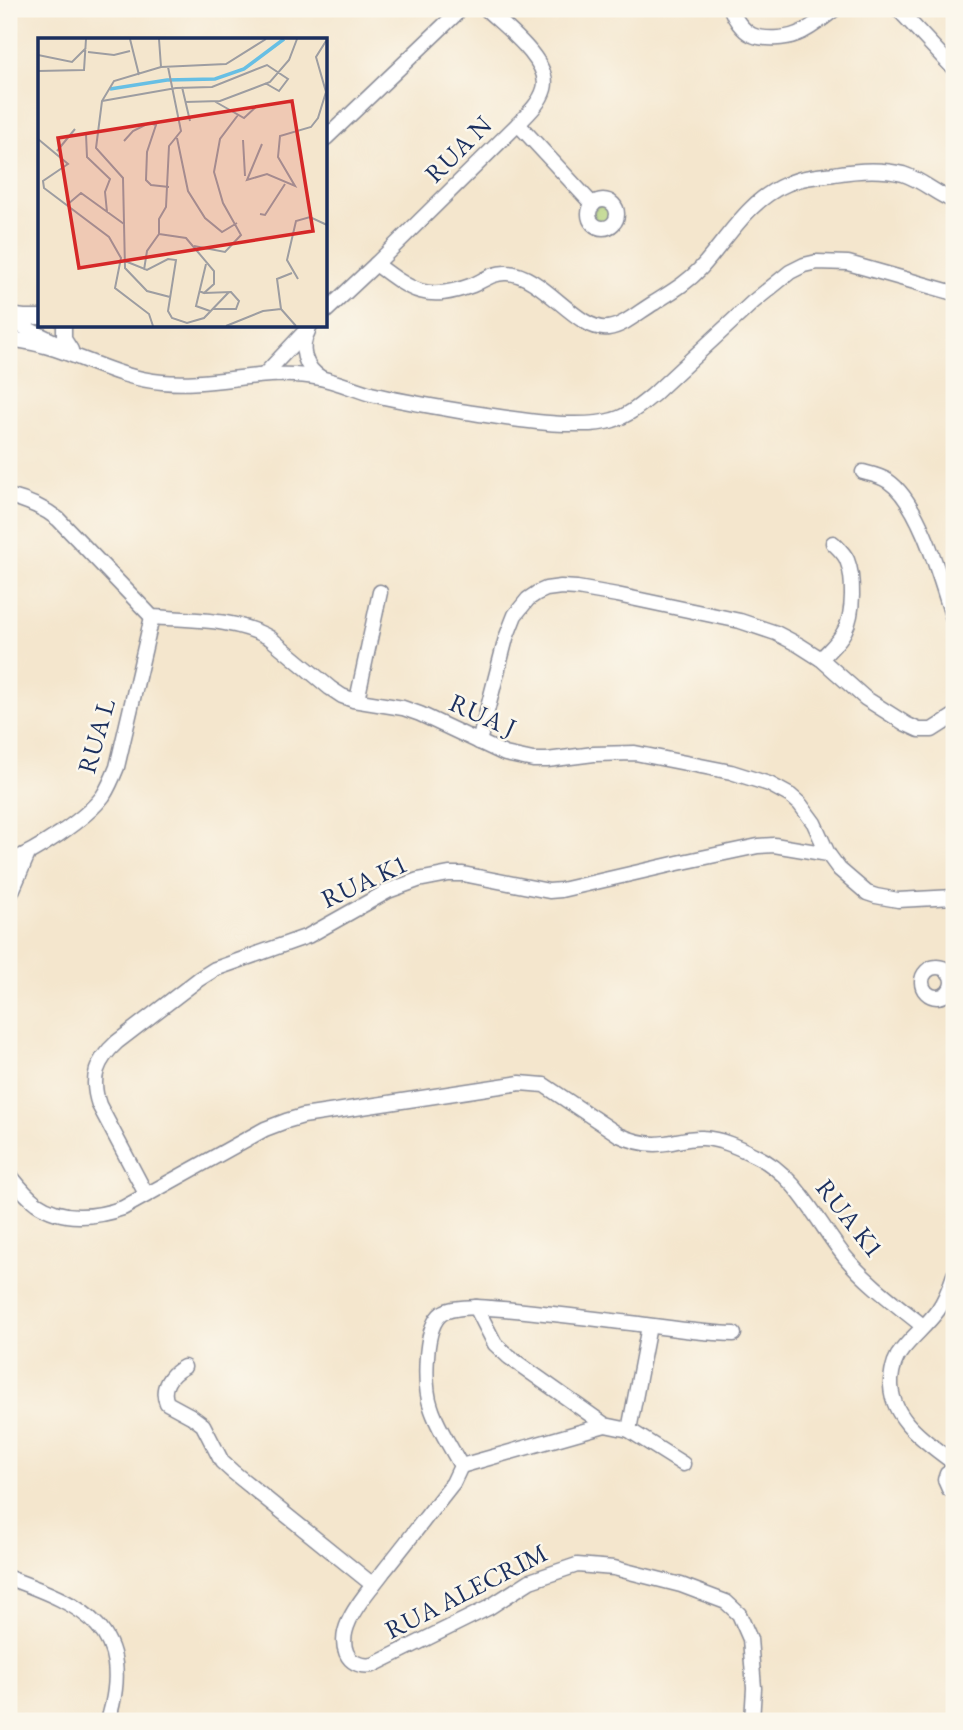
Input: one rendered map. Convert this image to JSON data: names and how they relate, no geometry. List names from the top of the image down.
{
  "streets": {
    "street": [
      "RUA N",
      "RUA J",
      "RUA L",
      "RUA K1",
      "RUA ALECRIM"
    ]
  },
  "crossings": [
    ["RUA J", "RUA L"],
    ["RUA J", "RUA K1"]
  ]
}
